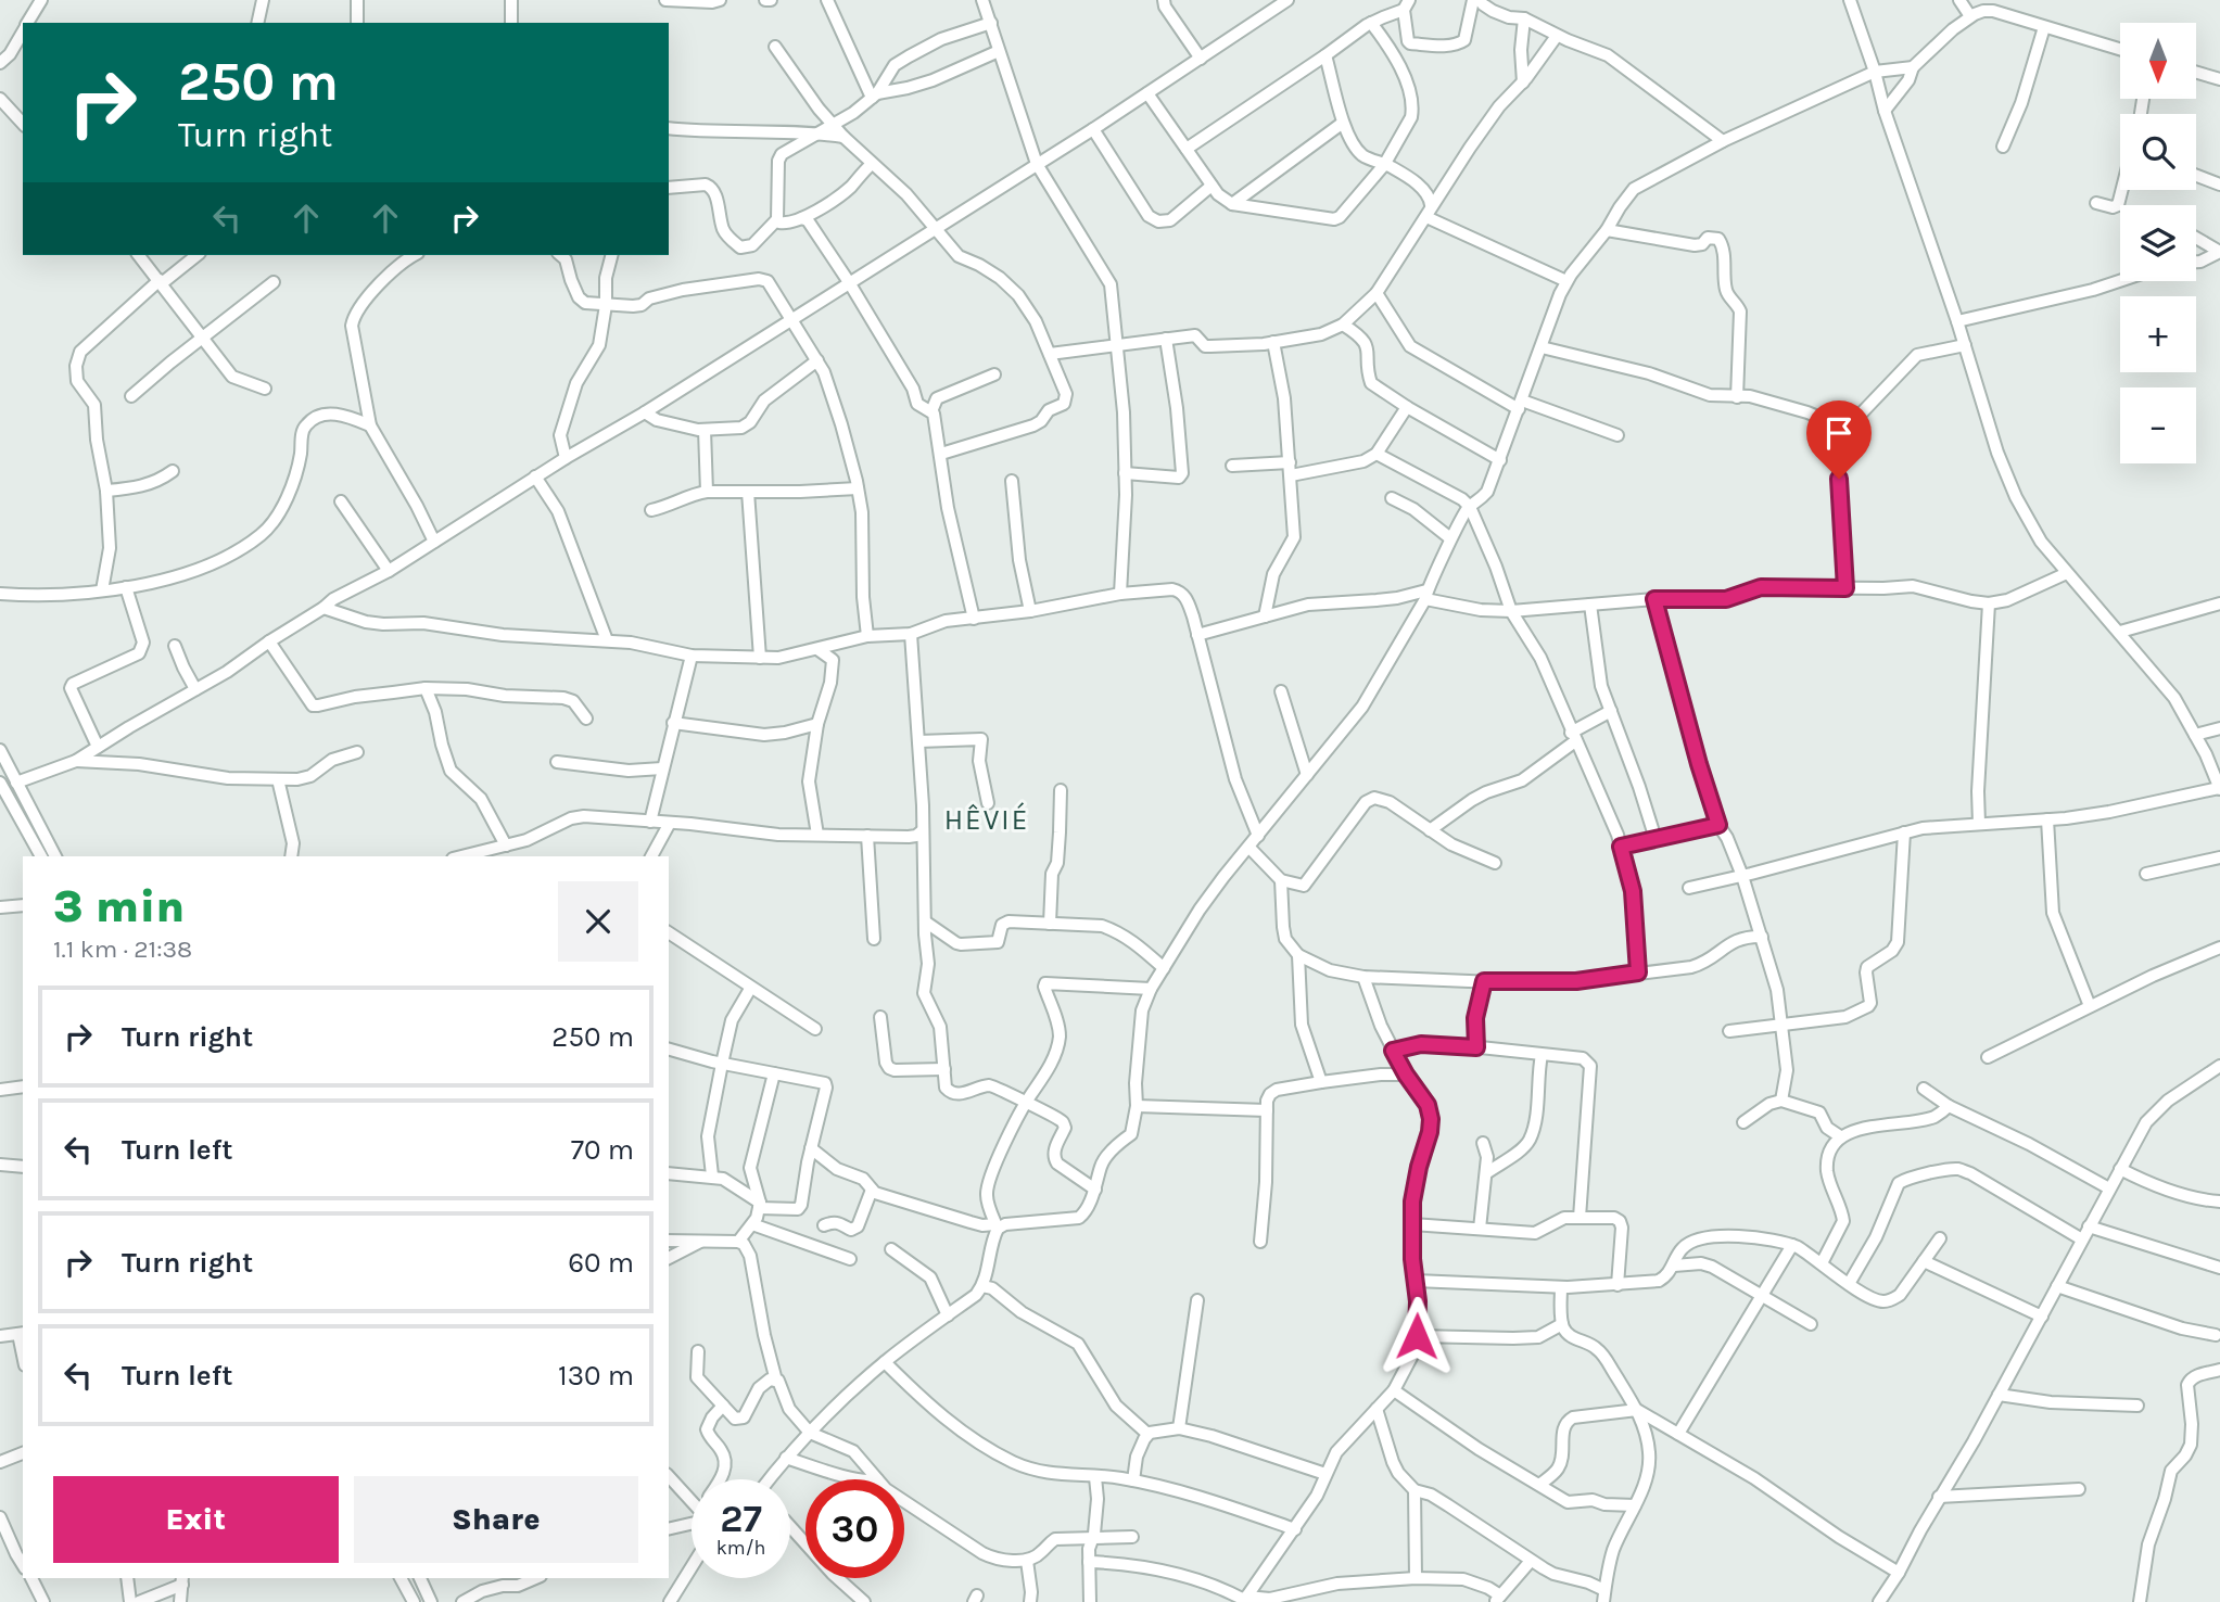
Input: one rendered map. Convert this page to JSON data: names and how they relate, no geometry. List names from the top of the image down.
{
  "districts": ["HÊVIÉ"],
  "north": "bottom",
  "page": {
    "map_buttons": ["+", "−"],
    "turn": ["250 m", "Turn right"],
    "heading": ["3 min", "1.1 km · 21:38"],
    "list": [
      {
        "name": "Turn right",
        "value": "250 m"
      },
      {
        "name": "Turn left",
        "value": "70 m"
      },
      {
        "name": "Turn right",
        "value": "60 m"
      },
      {
        "name": "Turn left",
        "value": "130 m"
      }
    ],
    "buttons": ["Exit", "Share"],
    "speed": "27 km/h",
    "limit": "30"
  }
}
